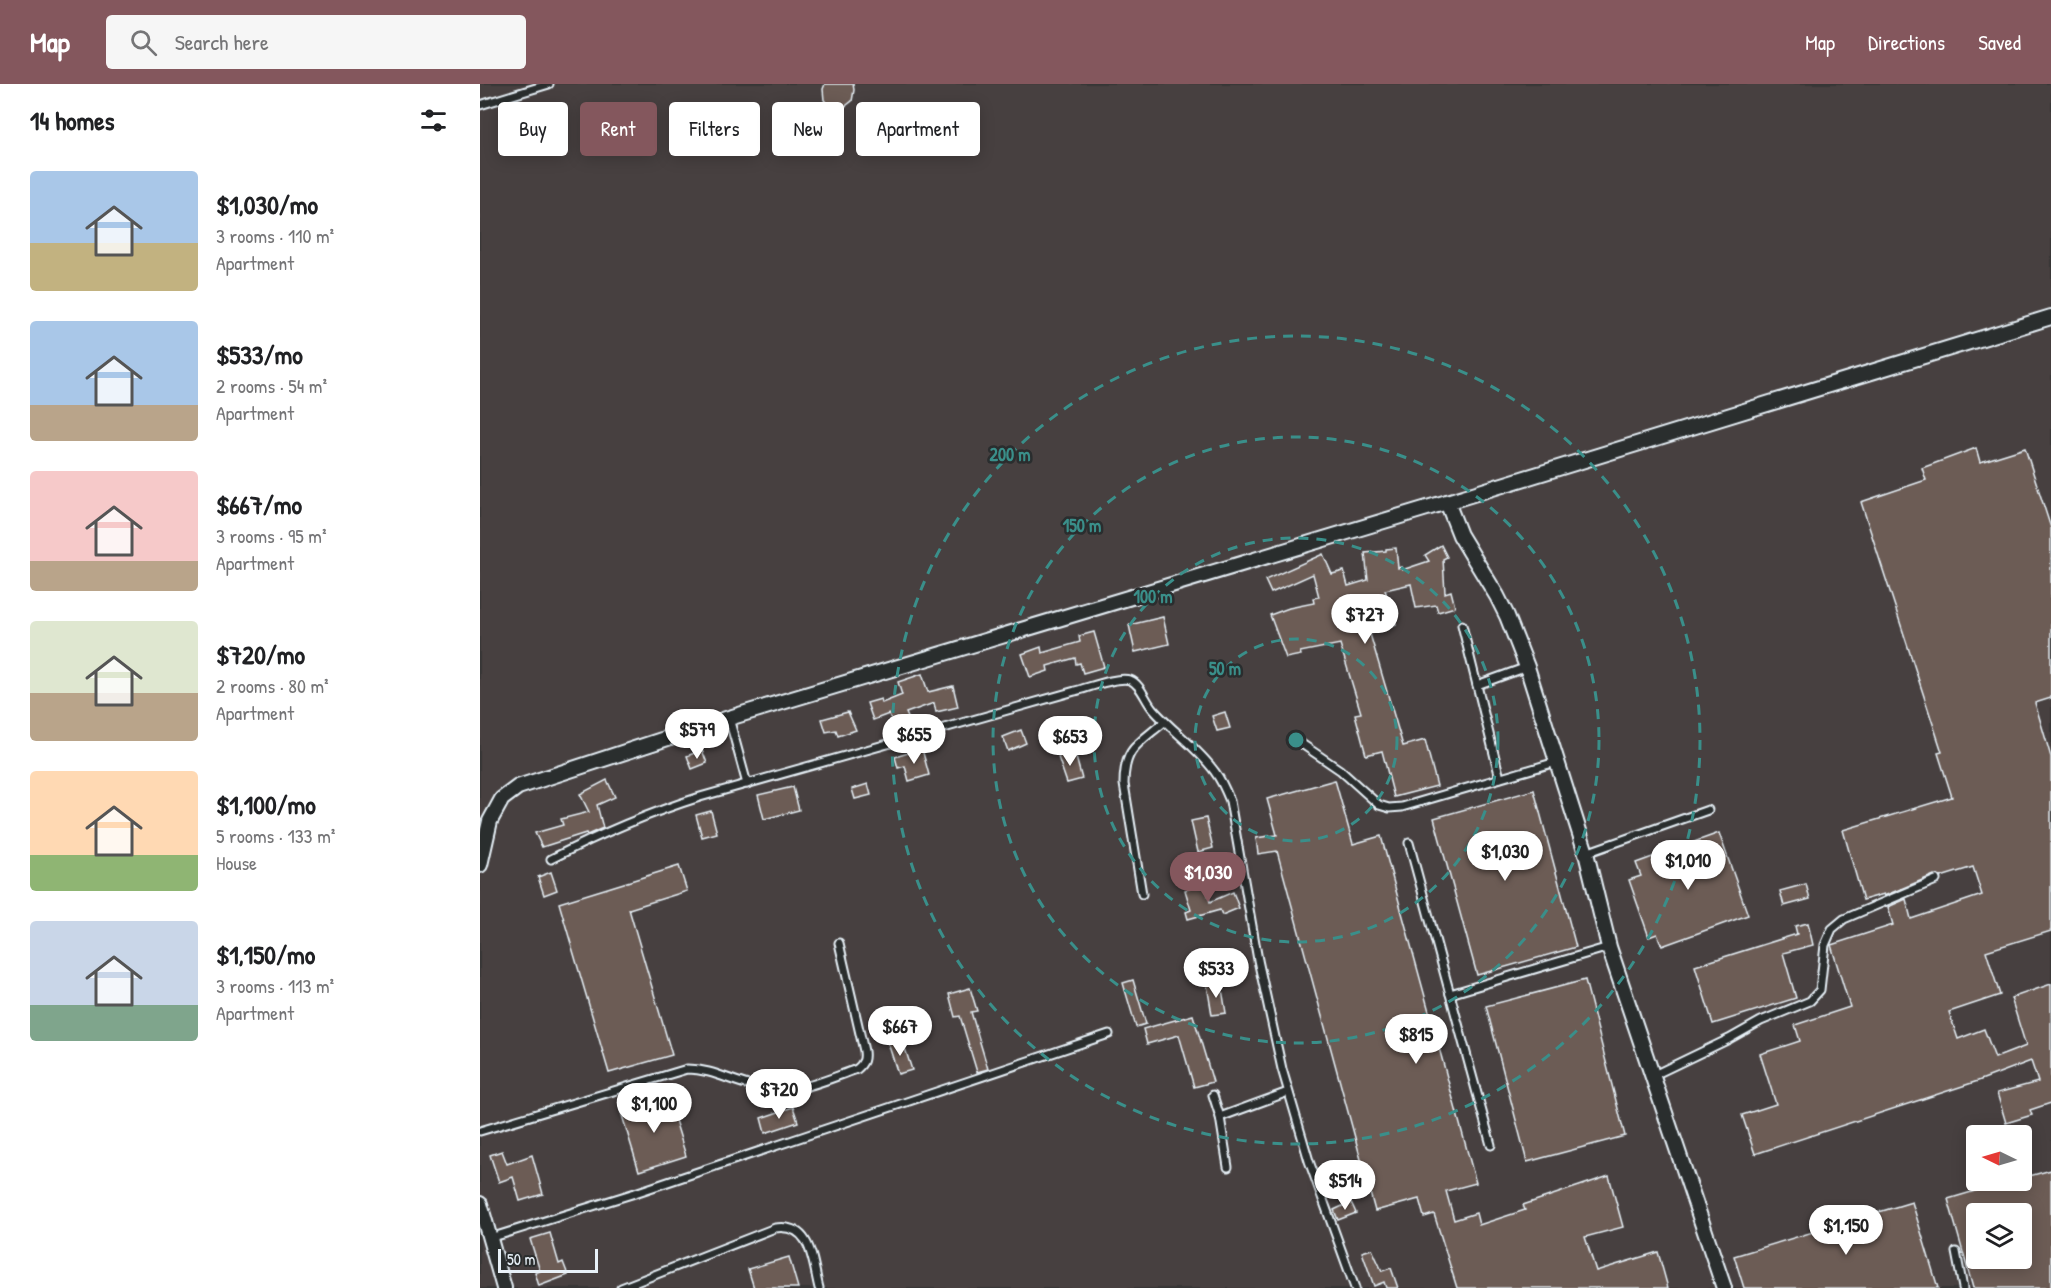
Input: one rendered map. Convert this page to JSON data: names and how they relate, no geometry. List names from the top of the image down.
{
  "scale_bar": "50 m",
  "north": "left",
  "page": {
    "header": "Map",
    "search": "Search here",
    "nav": ["Map", "Directions", "Saved"],
    "heading": "14 homes",
    "chip": [
      "Buy",
      "Rent",
      "Filters",
      "New",
      "Apartment"
    ],
    "list": [
      {
        "name": "$1,030/mo",
        "note": "3 rooms · 110 m² · Apartment"
      },
      {
        "name": "$533/mo",
        "note": "2 rooms · 54 m² · Apartment"
      },
      {
        "name": "$667/mo",
        "note": "3 rooms · 95 m² · Apartment"
      },
      {
        "name": "$720/mo",
        "note": "2 rooms · 80 m² · Apartment"
      },
      {
        "name": "$1,100/mo",
        "note": "5 rooms · 133 m² · House"
      },
      {
        "name": "$1,150/mo",
        "note": "3 rooms · 113 m² · Apartment"
      }
    ],
    "price": [
      "$727",
      "$579",
      "$655",
      "$653",
      "$1,030",
      "$1,010",
      "$1,030",
      "$533",
      "$667",
      "$815",
      "$720",
      "$1,100",
      "$514",
      "$1,150"
    ],
    "scale": "50 m"
  },
  "rings": [
    "200 m",
    "150 m",
    "100 m",
    "50 m"
  ]
}
